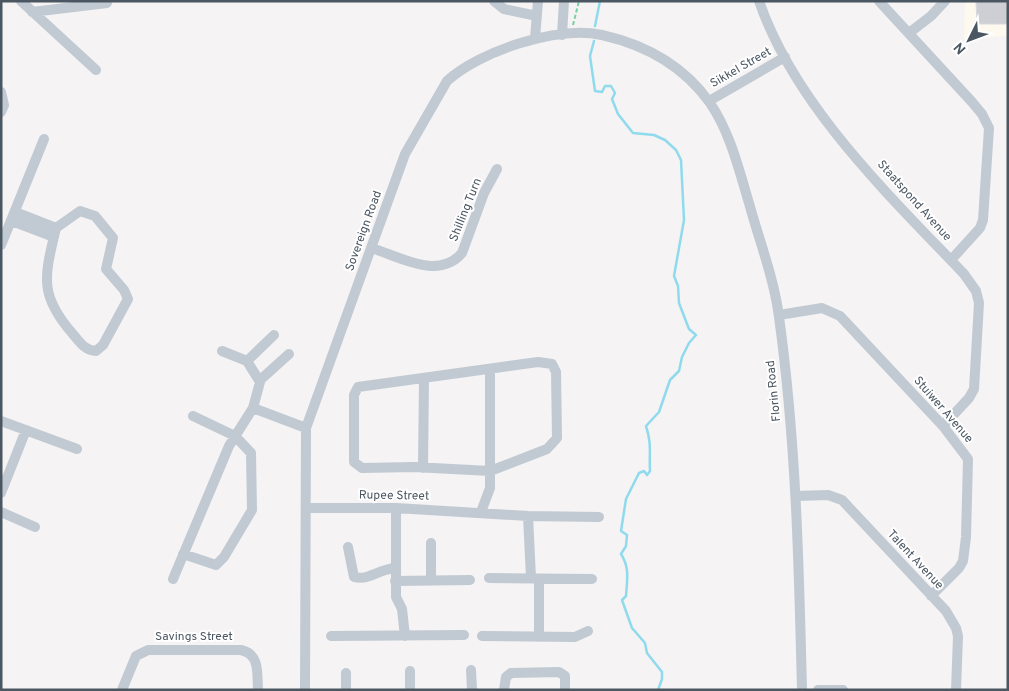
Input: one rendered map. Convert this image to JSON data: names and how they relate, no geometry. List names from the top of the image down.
{
  "streets": {
    "street": [
      "Sikkel Street",
      "Staatspond Avenue",
      "Shilling Turn",
      "Sovereign Road",
      "Florin Road",
      "Stuiwer Avenue",
      "Rupee Street",
      "Talent Avenue",
      "Savings Street"
    ]
  },
  "crossings": [
    ["Sikkel Street", "Staatspond Avenue"],
    ["Sikkel Street", "Sovereign Road"],
    ["Sikkel Street", "Florin Road"],
    ["Staatspond Avenue", "Stuiwer Avenue"],
    ["Shilling Turn", "Sovereign Road"],
    ["Sovereign Road", "Florin Road"],
    ["Sovereign Road", "Rupee Street"],
    ["Florin Road", "Stuiwer Avenue"],
    ["Florin Road", "Talent Avenue"],
    ["Stuiwer Avenue", "Talent Avenue"]
  ],
  "north": "bottom left"
}
